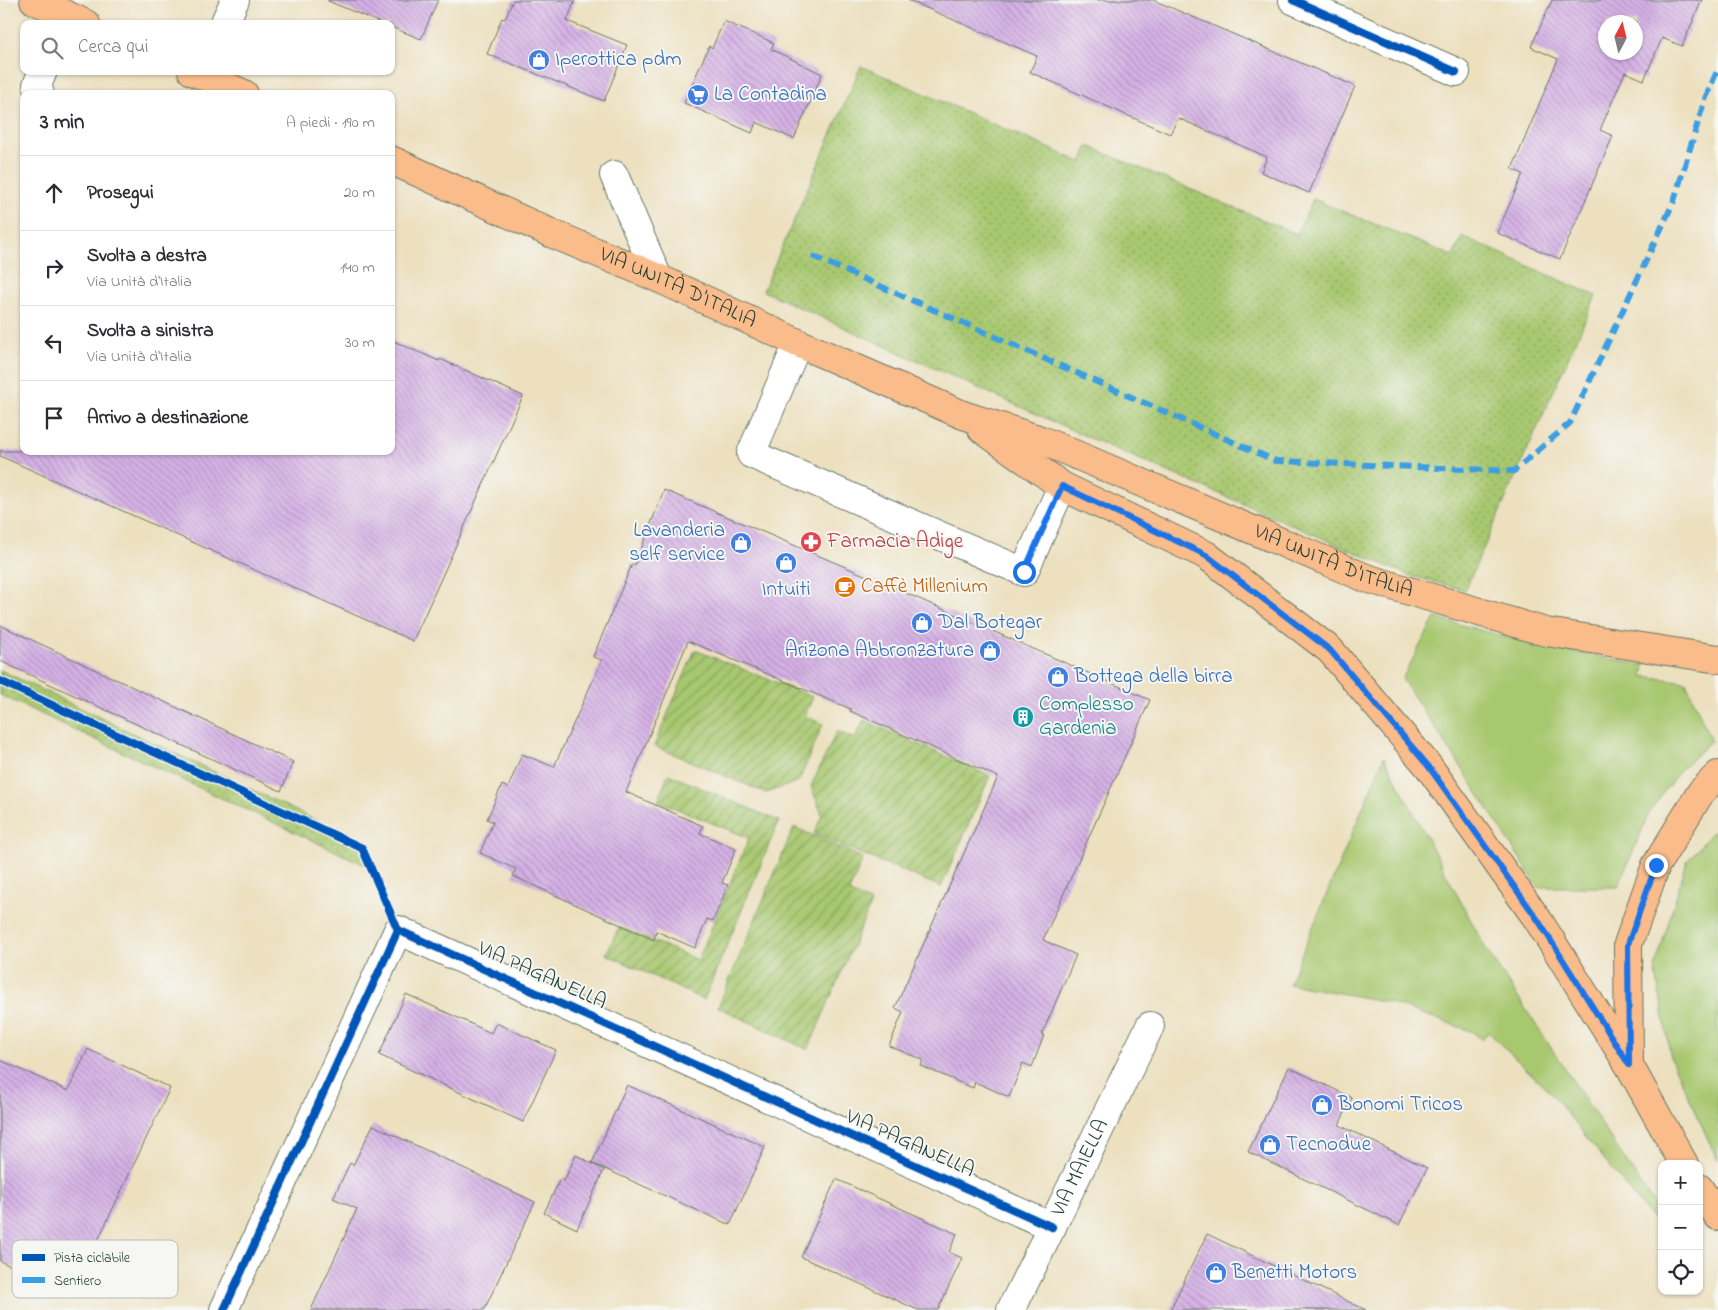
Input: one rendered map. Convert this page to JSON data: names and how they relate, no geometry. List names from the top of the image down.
{
  "streets": {
    "main road": ["VIA UNITÀ D'ITALIA"],
    "street": ["VIA PAGANELLA", "VIA MAIELLA"]
  },
  "crossings": [
    ["VIA PAGANELLA", "VIA MAIELLA"]
  ],
  "places": {
    "shop": [
      "Iperottica pdm",
      "Lavanderia self service",
      "Intuiti",
      "Dal Botegar",
      "Arizona Abbronzatura",
      "Bottega della birra",
      "Bonomi Tricos",
      "Tecnodue",
      "Benetti Motors"
    ],
    "supermarket": ["La Contadina"],
    "pharmacy": ["Farmacia Adige"],
    "cafe": ["Caffè Millenium"],
    "building": ["Complesso Gardenia"]
  },
  "legend": ["Pista ciclabile", "Sentiero"],
  "north": "top",
  "page": {
    "search": "Cerca qui",
    "heading": ["3 min", "A piedi · 190 m"],
    "list": [
      ["Prosegui", "20 m"],
      ["Svolta a destra", "Via Unità d'Italia", "140 m"],
      ["Svolta a sinistra", "Via Unità d'Italia", "30 m"],
      "Arrivo a destinazione"
    ],
    "map_buttons": ["+", "−"]
  }
}
